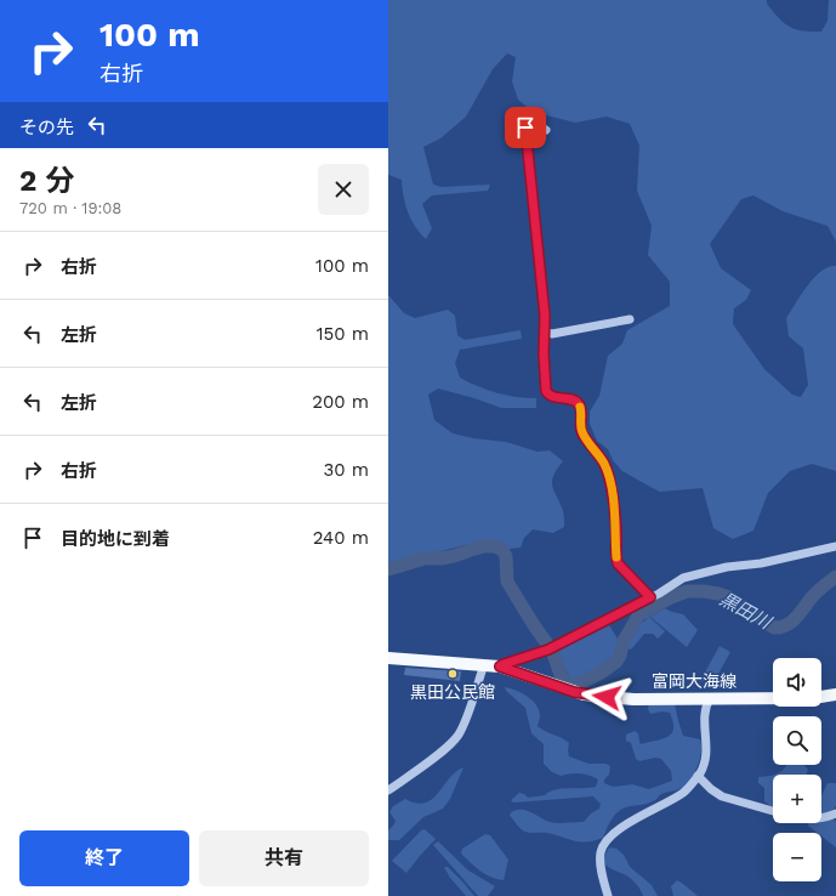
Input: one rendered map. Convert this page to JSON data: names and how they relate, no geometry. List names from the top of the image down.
{
  "streets": {
    "main road": ["富岡大海線"]
  },
  "water": ["黒田川"],
  "places": ["黒田公民館"],
  "page": {
    "turn": ["100 m", "右折"],
    "then": "その先",
    "heading": ["2 分", "720 m · 19:08"],
    "list": [
      {
        "name": "右折",
        "value": "100 m"
      },
      {
        "name": "左折",
        "value": "150 m"
      },
      {
        "name": "左折",
        "value": "200 m"
      },
      {
        "name": "右折",
        "value": "30 m"
      },
      {
        "name": "目的地に到着",
        "value": "240 m"
      }
    ],
    "map_buttons": ["+", "−"],
    "buttons": ["終了", "共有"]
  }
}
